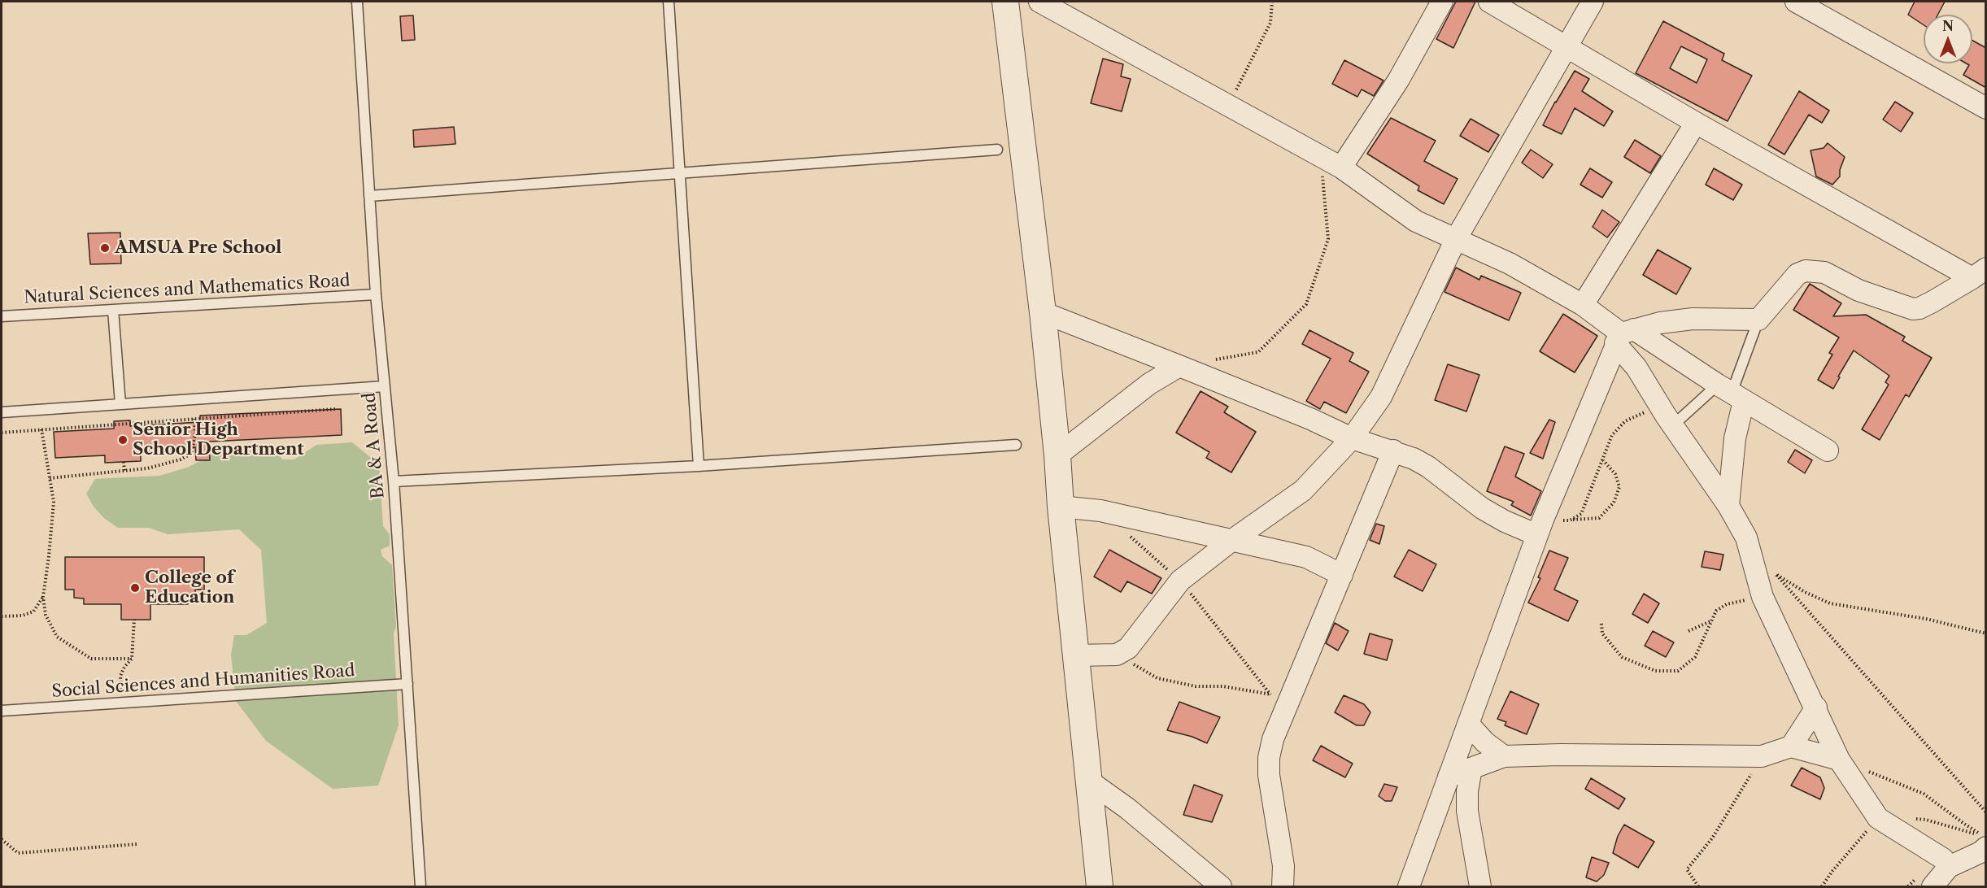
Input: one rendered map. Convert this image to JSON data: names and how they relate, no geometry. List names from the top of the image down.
{
  "streets": {
    "lane": ["Natural Sciences and Mathematics Road", "BA & A Road", "Social Sciences and Humanities Road"]
  },
  "crossings": [
    ["Natural Sciences and Mathematics Road", "BA & A Road"],
    ["BA & A Road", "Social Sciences and Humanities Road"]
  ],
  "places": ["AMSUA Pre School", "Senior High School Department", "College of Education"],
  "north": "top"
}
